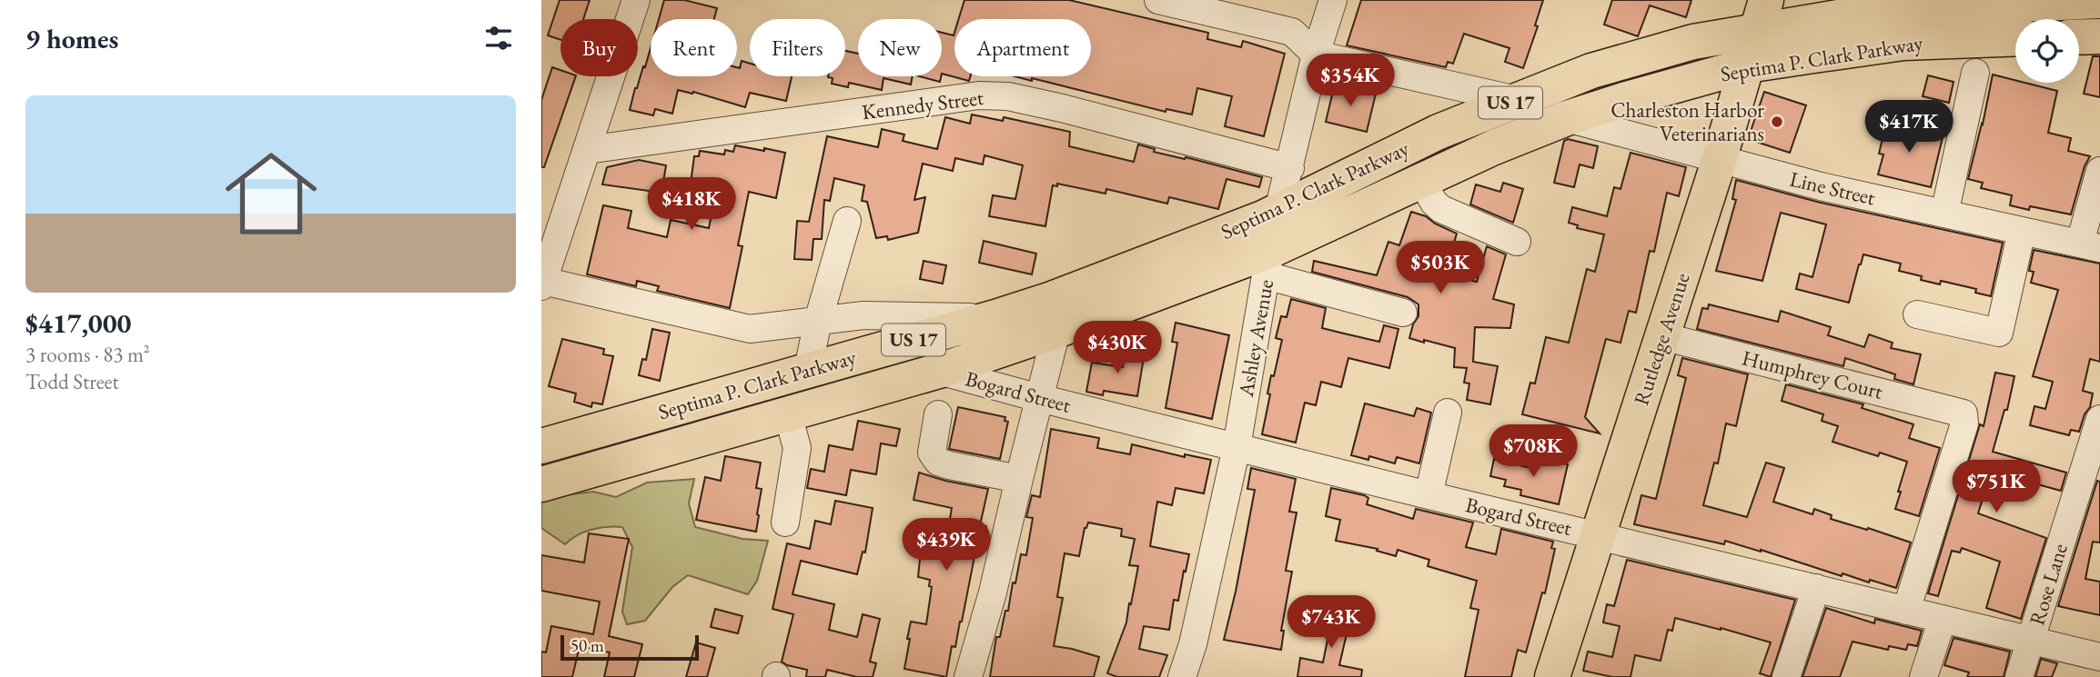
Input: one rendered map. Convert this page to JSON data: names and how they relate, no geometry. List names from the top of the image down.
{
  "streets": {
    "main road": ["Septima P. Clark Parkway", "US 17", "Rutledge Avenue"],
    "street": [
      "Kennedy Street",
      "Line Street",
      "Ashley Avenue",
      "Humphrey Court",
      "Bogard Street",
      "Rose Lane"
    ]
  },
  "crossings": [
    ["Septima P. Clark Parkway", "Line Street"],
    ["Septima P. Clark Parkway", "Ashley Avenue"],
    ["Septima P. Clark Parkway", "Rutledge Avenue"],
    ["Septima P. Clark Parkway", "Bogard Street"],
    ["Kennedy Street", "Ashley Avenue"],
    ["Line Street", "Rutledge Avenue"],
    ["Ashley Avenue", "Bogard Street"],
    ["Rutledge Avenue", "Humphrey Court"],
    ["Rutledge Avenue", "Bogard Street"],
    ["Humphrey Court", "Bogard Street"],
    ["Bogard Street", "Rose Lane"]
  ],
  "places": ["Charleston Harbor Veterinarians"],
  "scale_bar": "50 m",
  "page": {
    "heading": "9 homes",
    "chip": [
      "Buy",
      "Rent",
      "Filters",
      "New",
      "Apartment"
    ],
    "price": [
      "$354K",
      "$417K",
      "$418K",
      "$503K",
      "$430K",
      "$708K",
      "$751K",
      "$439K",
      "$743K"
    ],
    "list": [
      {
        "name": "$417,000",
        "note": "3 rooms · 83 m² · Todd Street"
      }
    ],
    "scale": "50 m"
  }
}
